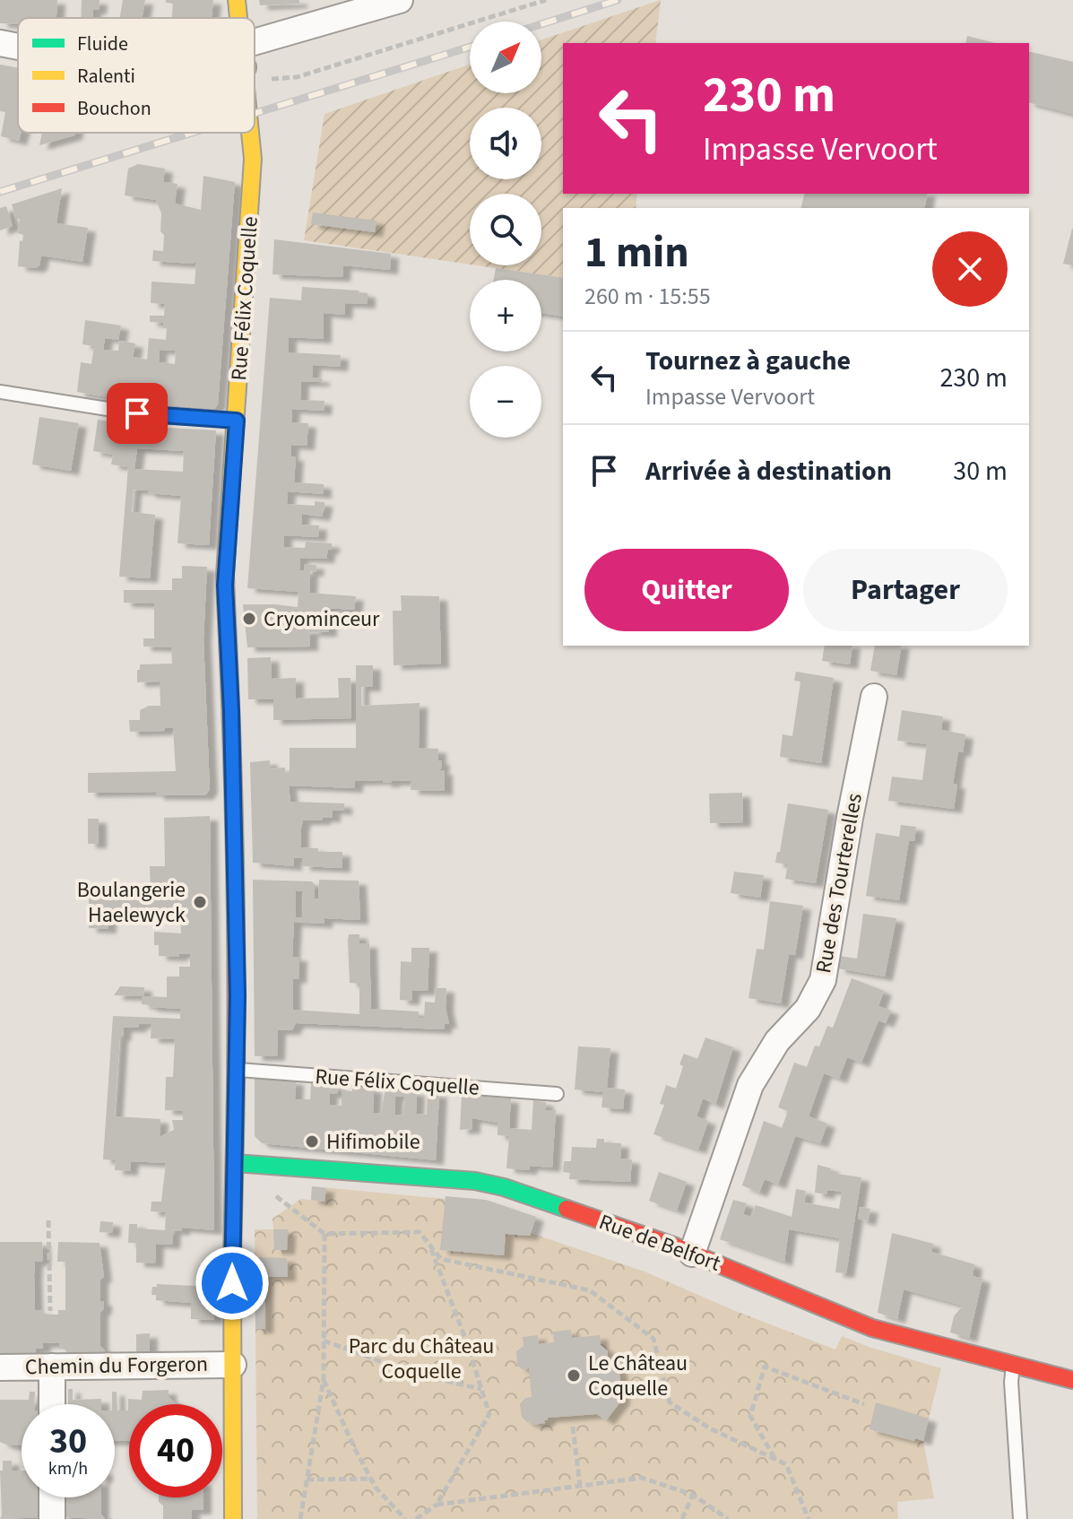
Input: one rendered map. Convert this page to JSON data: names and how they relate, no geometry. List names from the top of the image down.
{
  "streets": {
    "street": [
      "Rue Félix Coquelle",
      "Rue des Tourterelles",
      "Rue de Belfort",
      "Chemin du Forgeron"
    ]
  },
  "crossings": [
    ["Rue Félix Coquelle", "Rue de Belfort"],
    ["Rue Félix Coquelle", "Chemin du Forgeron"],
    ["Rue des Tourterelles", "Rue de Belfort"]
  ],
  "parks": ["Parc du Château Coquelle"],
  "places": [
    "Cryominceur",
    "Boulangerie Haelewyck",
    "Hifimobile",
    "Le Château Coquelle"
  ],
  "legend": ["Fluide", "Ralenti", "Bouchon"],
  "north": "top right",
  "page": {
    "map_buttons": ["+", "−"],
    "turn": ["230 m", "Impasse Vervoort"],
    "heading": ["1 min", "260 m · 15:55"],
    "list": [
      {
        "name": "Tournez à gauche",
        "note": "Impasse Vervoort",
        "value": "230 m"
      },
      {
        "name": "Arrivée à destination",
        "value": "30 m"
      }
    ],
    "buttons": ["Quitter", "Partager"],
    "speed": "30 km/h",
    "limit": "40"
  }
}
